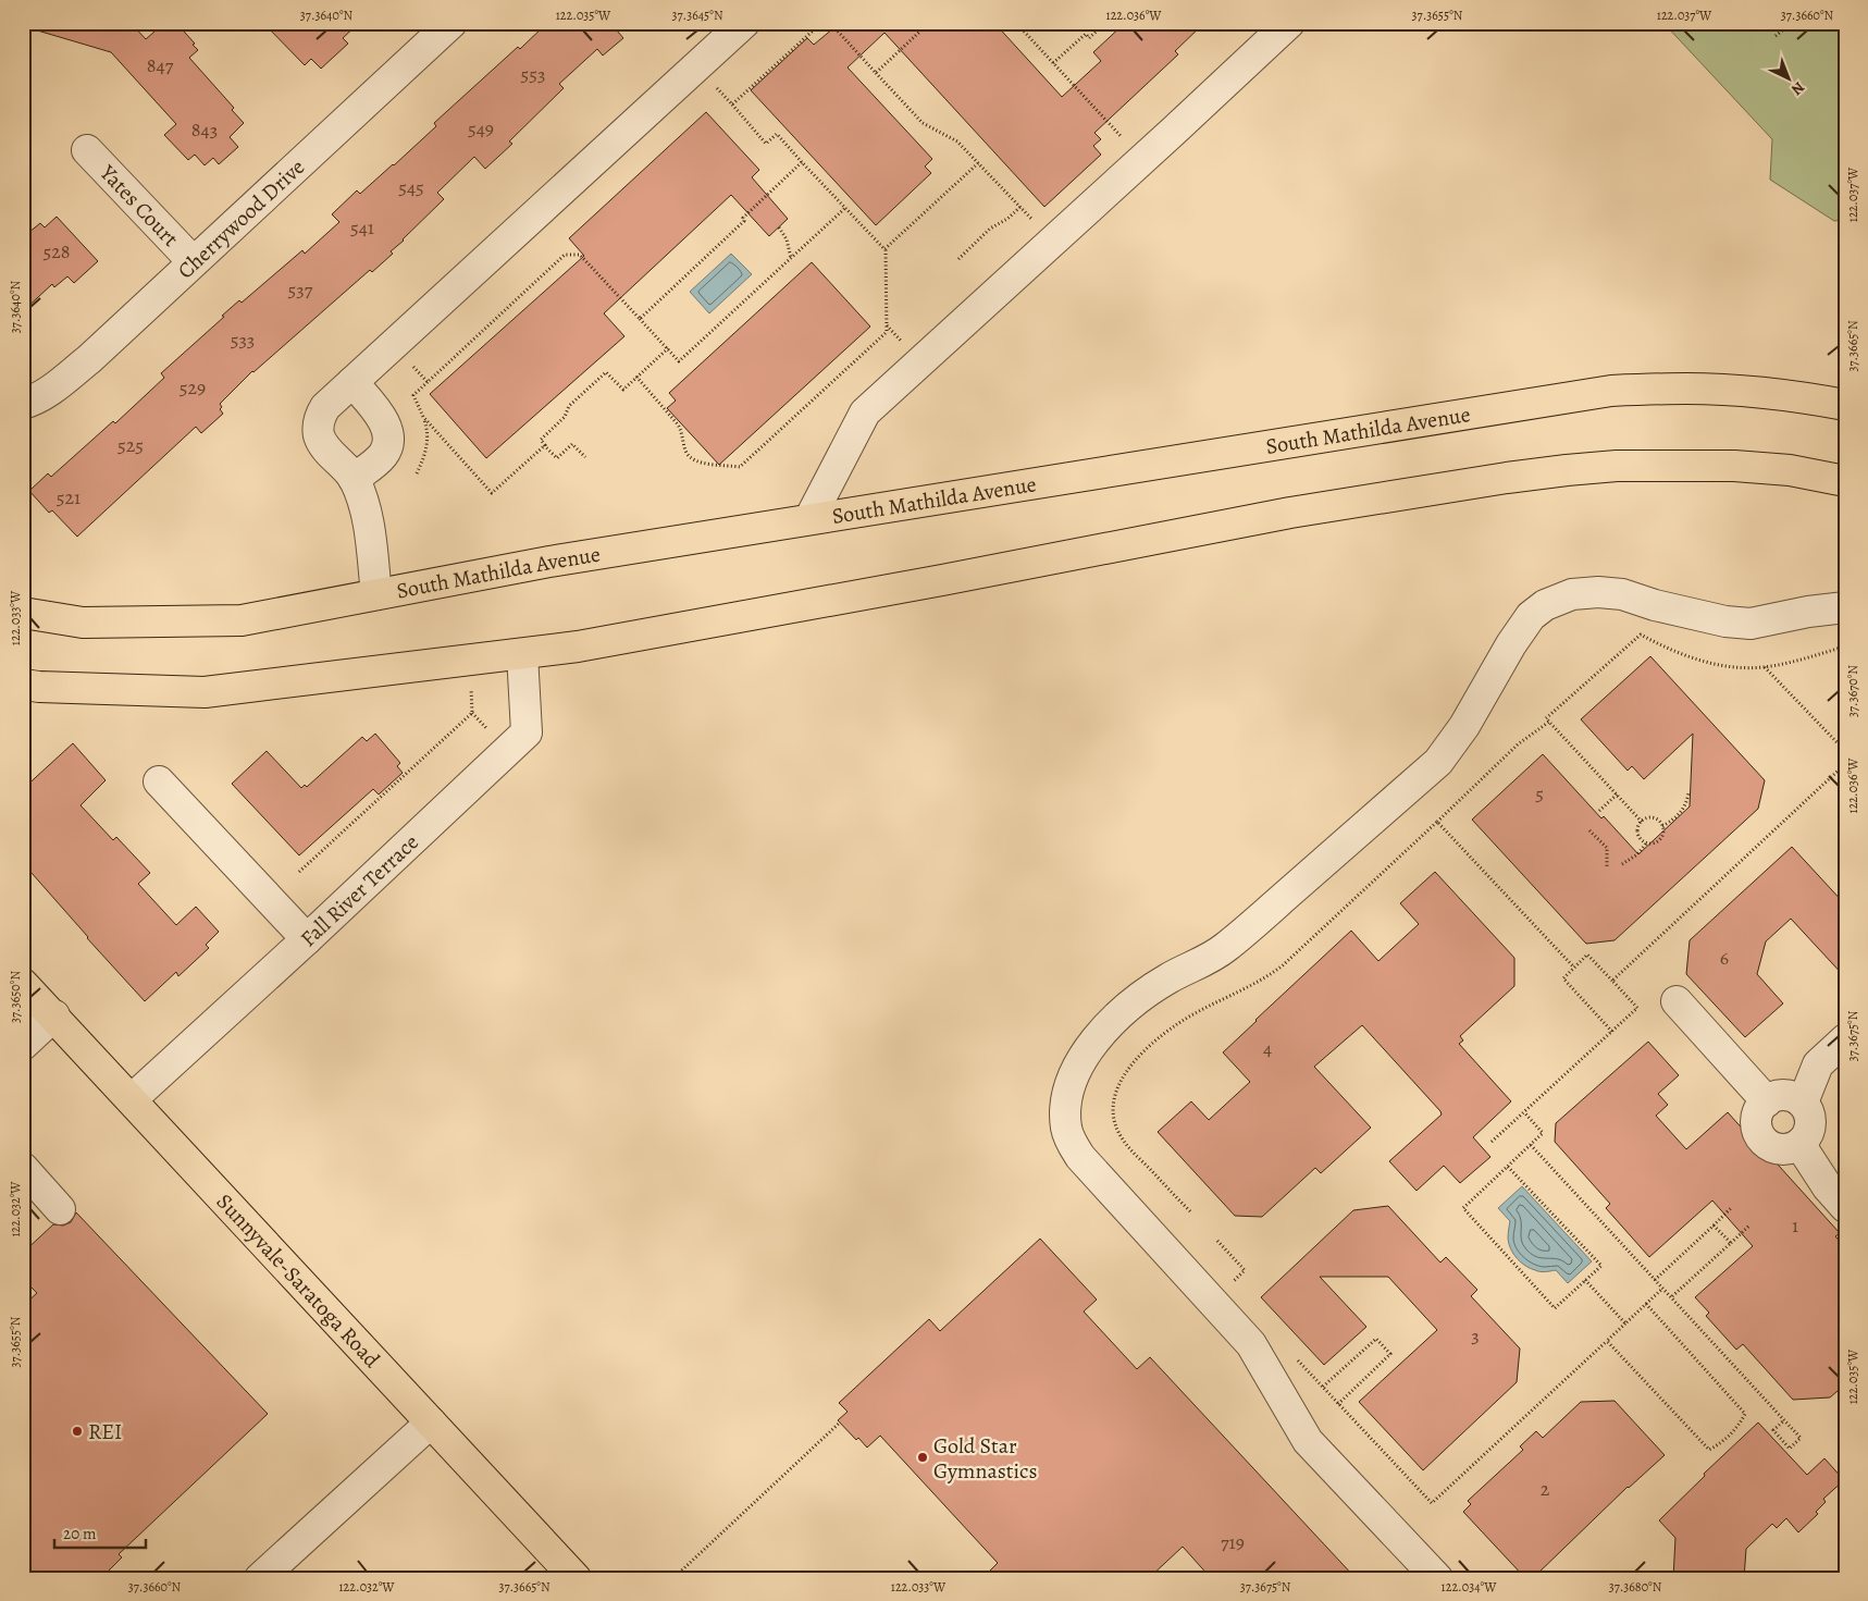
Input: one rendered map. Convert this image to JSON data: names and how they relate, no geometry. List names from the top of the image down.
{
  "streets": {
    "main road": ["South Mathilda Avenue", "Sunnyvale-Saratoga Road"],
    "street": ["Yates Court", "Cherrywood Drive", "Fall River Terrace"]
  },
  "crossings": [
    ["Yates Court", "Cherrywood Drive"],
    ["Fall River Terrace", "Sunnyvale-Saratoga Road"]
  ],
  "places": ["REI", "Gold Star Gymnastics"],
  "house_numbers": [
    "847",
    "553",
    "549",
    "843",
    "545",
    "541",
    "528",
    "537",
    "533",
    "529",
    "525",
    "521",
    "5",
    "6",
    "4",
    "1",
    "3",
    "2",
    "719"
  ],
  "scale_bar": "20 m",
  "north": "bottom right",
  "coordinates": [
    "37.3640°N",
    "122.035°W",
    "37.3645°N",
    "122.036°W",
    "37.3655°N",
    "122.037°W",
    "37.3660°N",
    "37.3665°N",
    "122.033°W",
    "37.3670°N",
    "37.3650°N",
    "37.3675°N",
    "122.032°W",
    "122.034°W",
    "37.3680°N"
  ]
}
